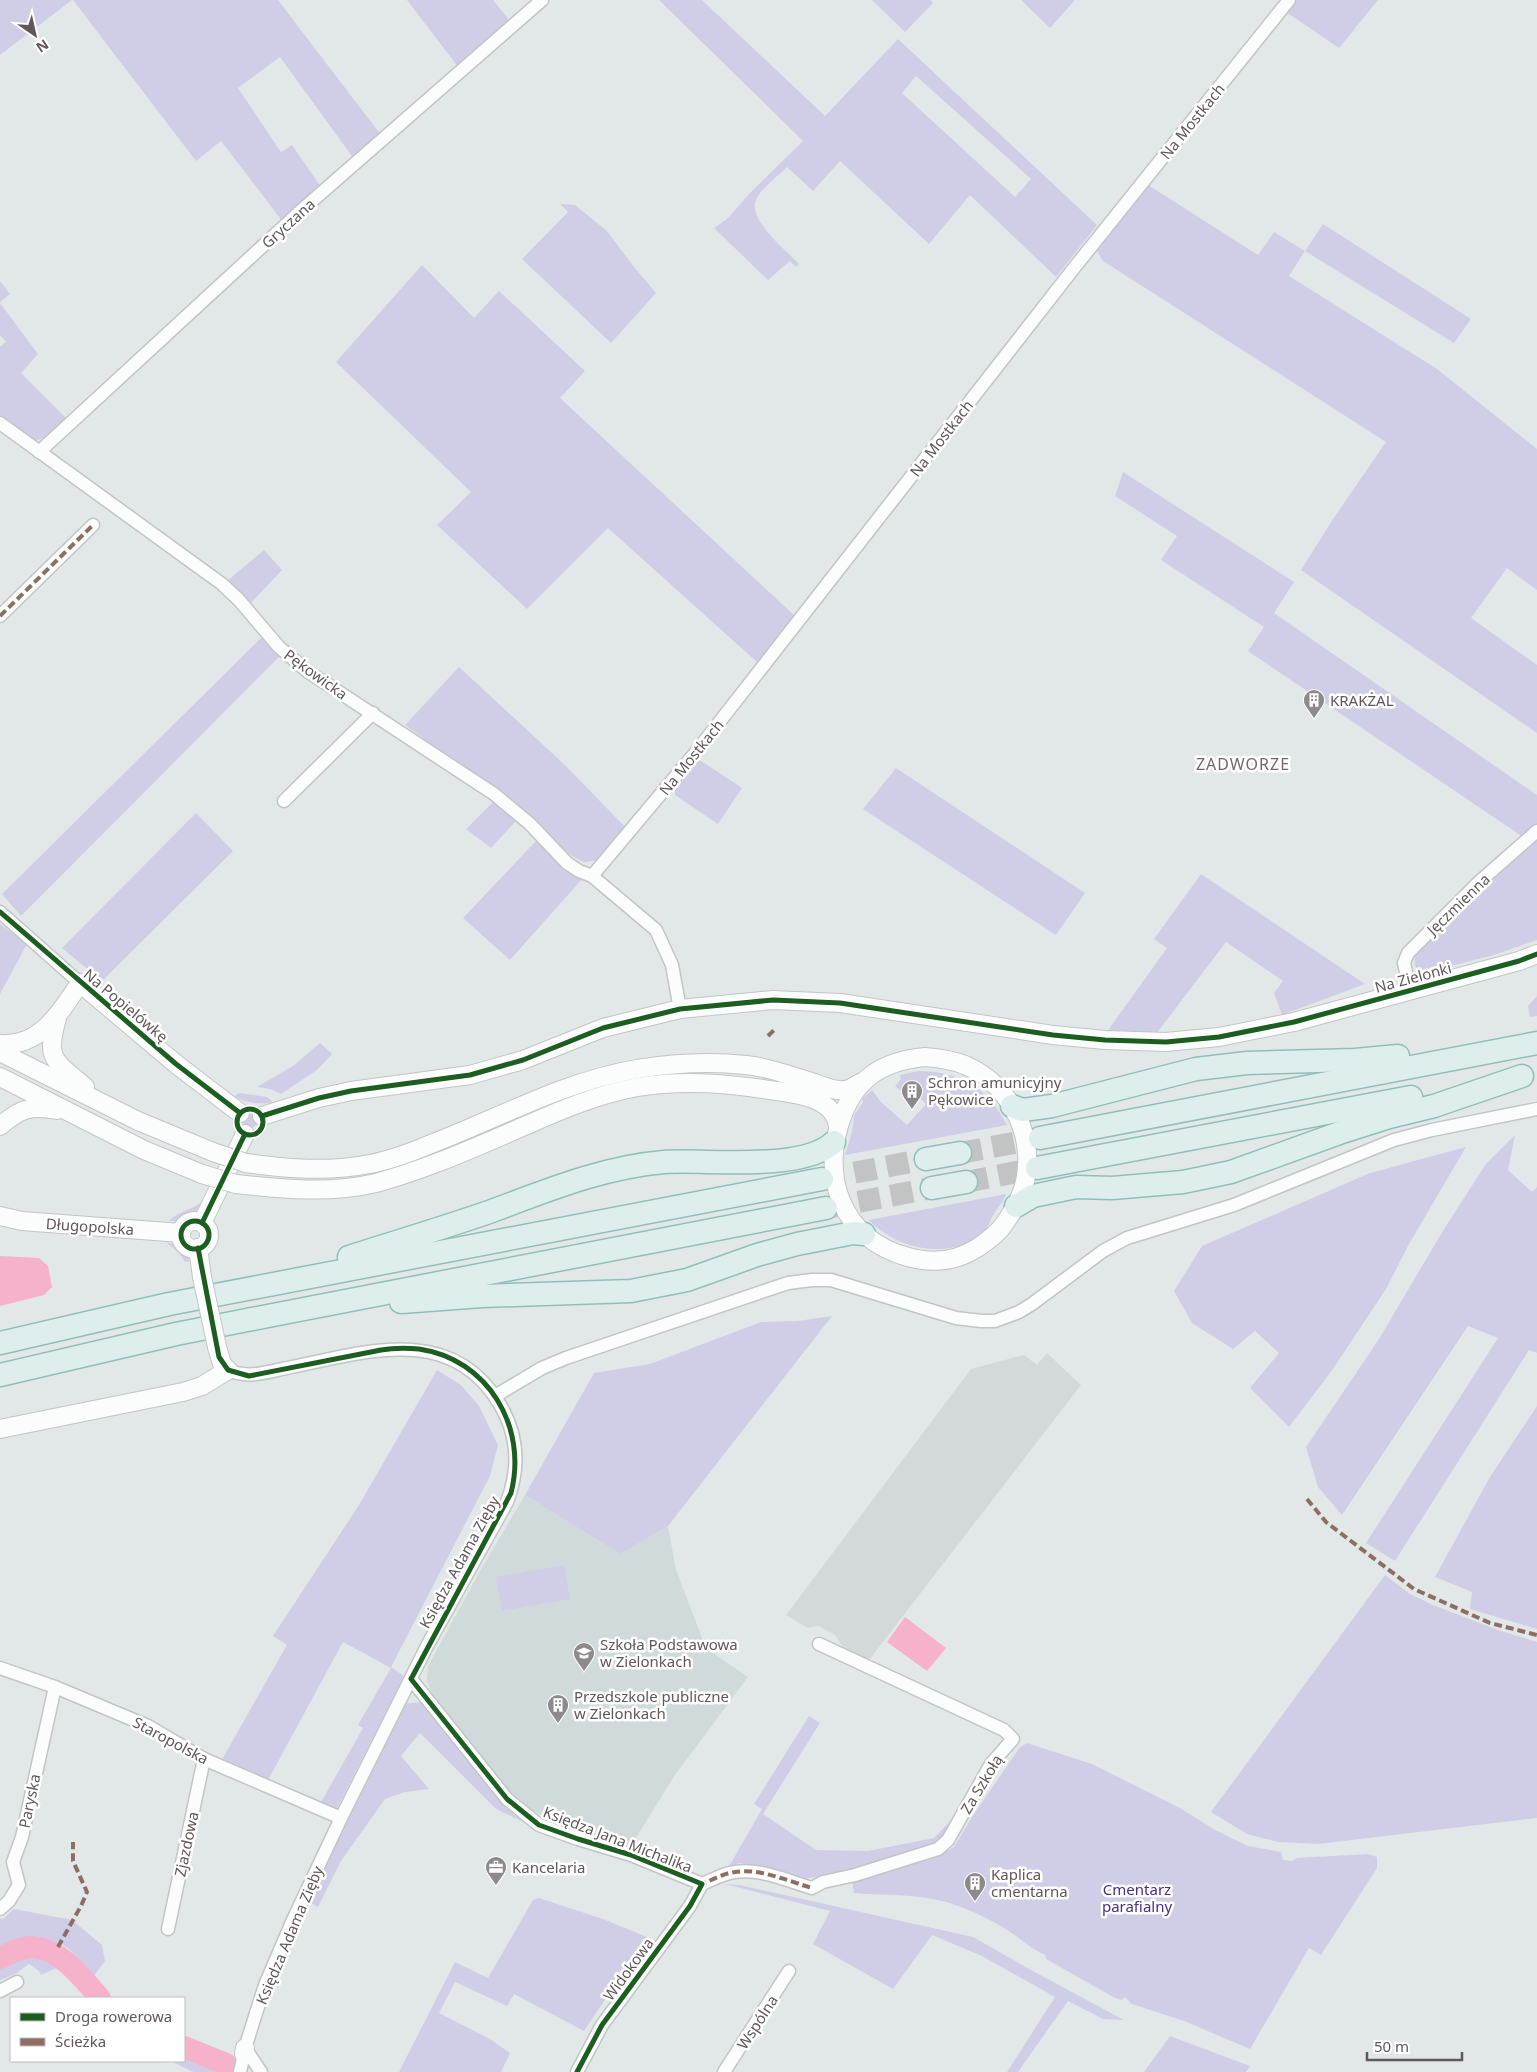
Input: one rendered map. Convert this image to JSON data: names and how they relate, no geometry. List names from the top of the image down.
{
  "streets": {
    "main road": ["Na Zielonki", "Na Popielówkę", "Długopolska"],
    "street": [
      "Na Mostkach",
      "Gryczana",
      "Pękowicka",
      "Jęczmienna",
      "Księdza Adama Zięby",
      "Staropolska",
      "Za Szkołą",
      "Paryska",
      "Księdza Jana Michalika",
      "Zjazdowa",
      "Widokowa",
      "Wspólna"
    ]
  },
  "crossings": [
    ["Na Mostkach", "Pękowicka"],
    ["Gryczana", "Pękowicka"],
    ["Pękowicka", "Na Zielonki"],
    ["Jęczmienna", "Na Zielonki"],
    ["Na Zielonki", "Na Popielówkę"],
    ["Księdza Adama Zięby", "Staropolska"],
    ["Księdza Adama Zięby", "Księdza Jana Michalika"],
    ["Staropolska", "Paryska"],
    ["Staropolska", "Zjazdowa"],
    ["Za Szkołą", "Księdza Jana Michalika"],
    ["Księdza Jana Michalika", "Widokowa"]
  ],
  "districts": ["ZADWORZE"],
  "parks": ["Cmentarz parafialny"],
  "places": {
    "building": [
      "KRAKŻAL",
      "Schron amunicyjny Pękowice",
      "Przedszkole publiczne w Zielonkach",
      "Kaplica cmentarna"
    ],
    "school or university": ["Szkoła Podstawowa w Zielonkach"],
    "office": ["Kancelaria"]
  },
  "legend": ["Droga rowerowa", "Ścieżka"],
  "scale_bar": "50 m",
  "north": "bottom right"
}
